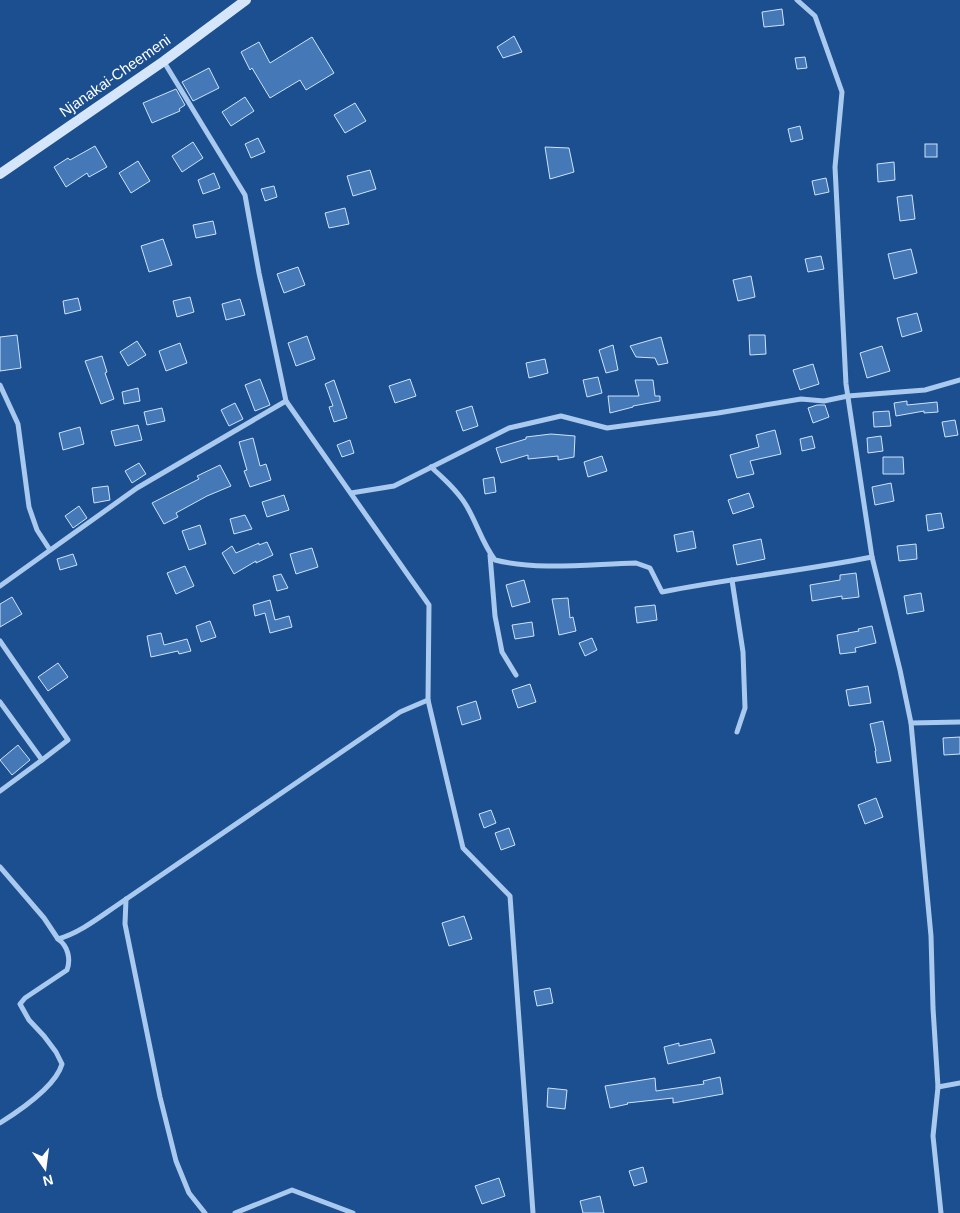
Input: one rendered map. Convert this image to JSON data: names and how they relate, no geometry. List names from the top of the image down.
{
  "streets": {
    "main road": ["Njanakai-Cheemeni"]
  },
  "north": "bottom"
}
